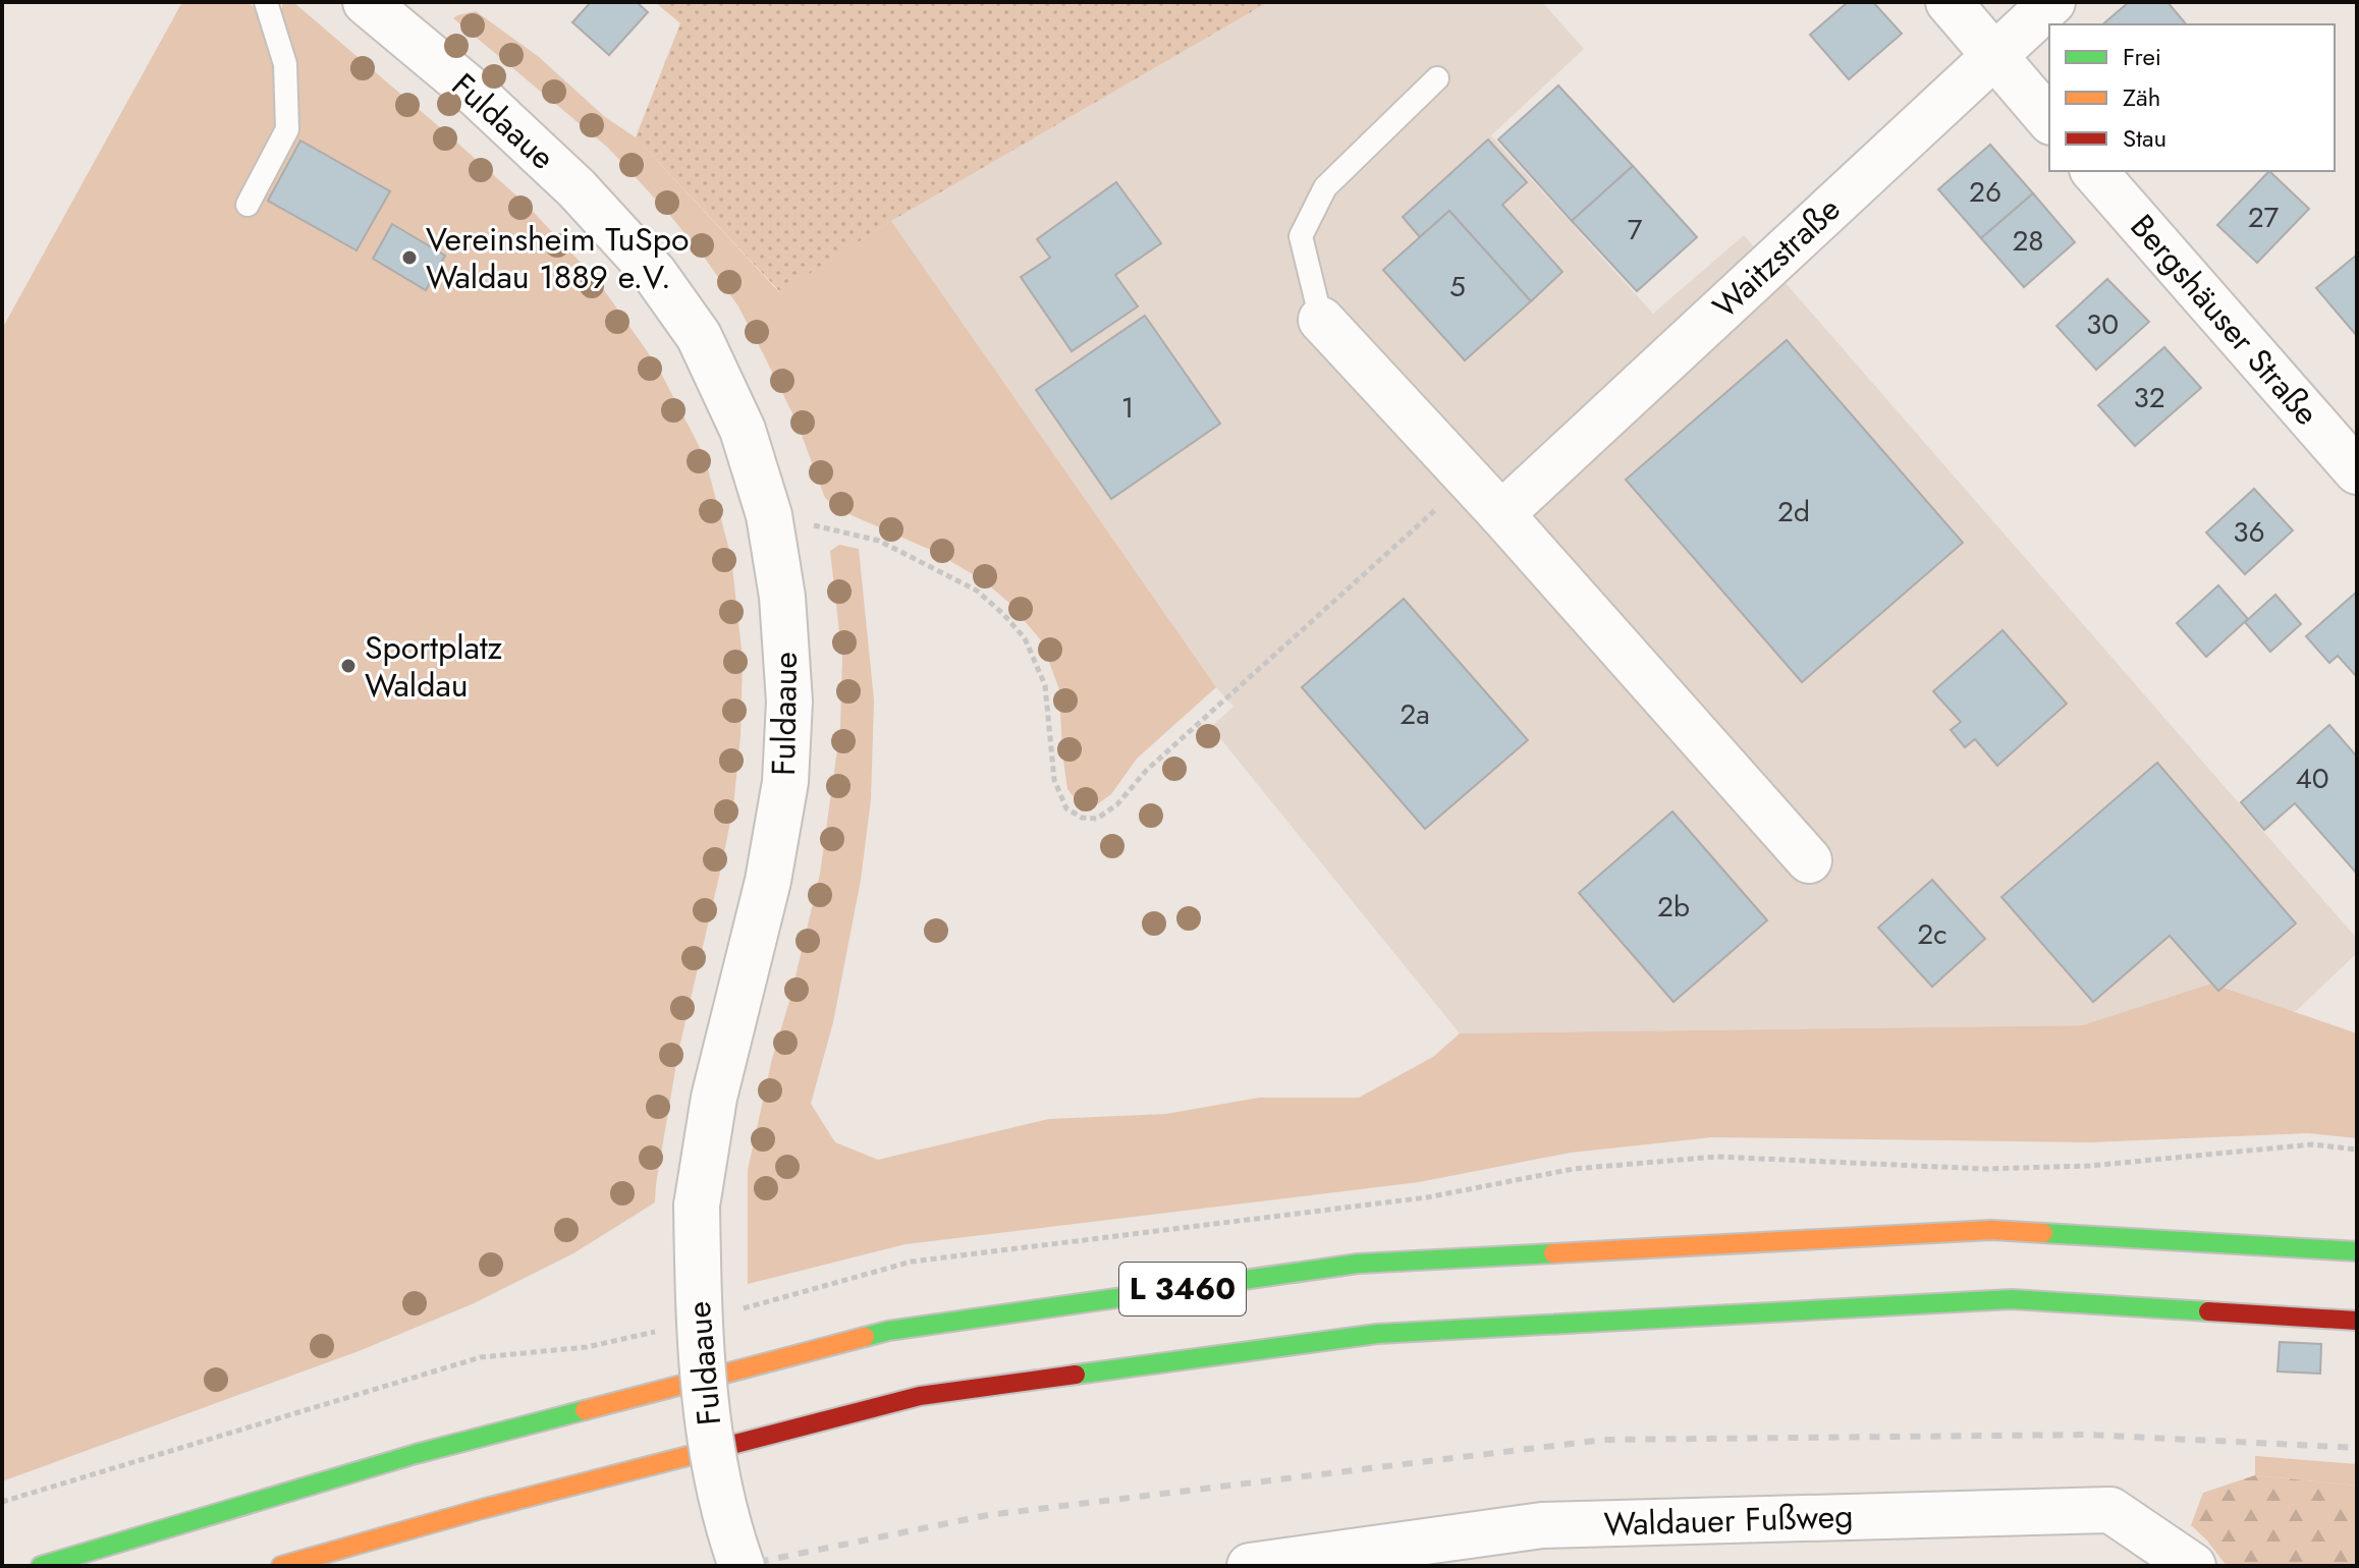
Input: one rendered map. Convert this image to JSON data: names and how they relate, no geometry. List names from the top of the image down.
{
  "streets": {
    "main road": ["L 3460"],
    "street": [
      "Fuldaaue",
      "Waitzstraße",
      "Bergshäuser Straße",
      "Waldauer Fußweg"
    ]
  },
  "places": ["Vereinsheim TuSpo Waldau 1889 e.V.", "Sportplatz Waldau"],
  "house_numbers": [
    "26",
    "27",
    "7",
    "28",
    "5",
    "30",
    "32",
    "1",
    "2d",
    "36",
    "2a",
    "40",
    "2b",
    "2c"
  ],
  "legend": ["Frei", "Zäh", "Stau"]
}
